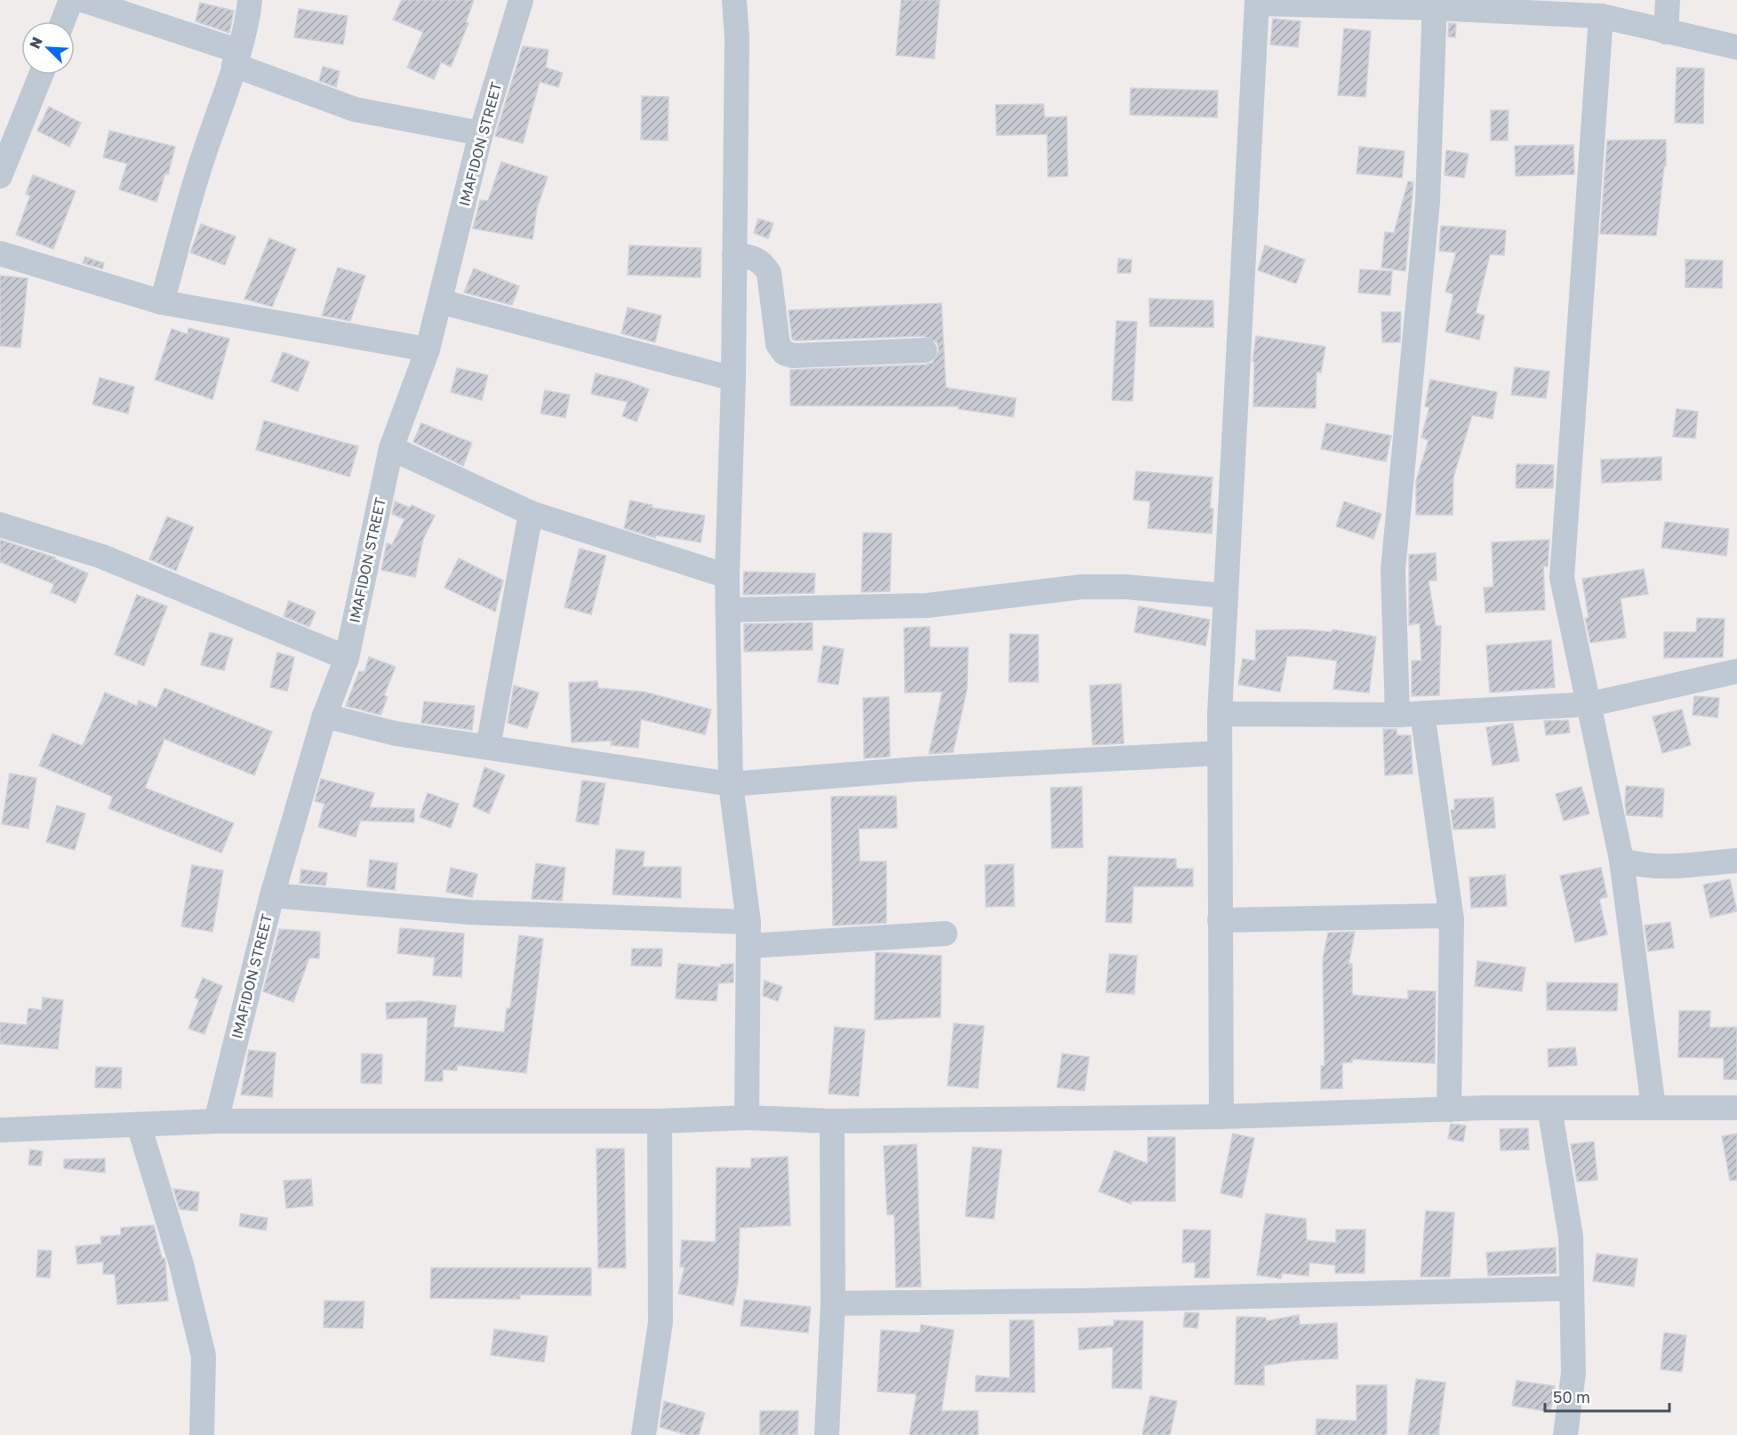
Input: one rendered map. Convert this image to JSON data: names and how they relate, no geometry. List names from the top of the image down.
{
  "streets": {
    "street": ["IMAFIDON STREET"]
  },
  "scale_bar": "50 m",
  "north": "top left"
}
